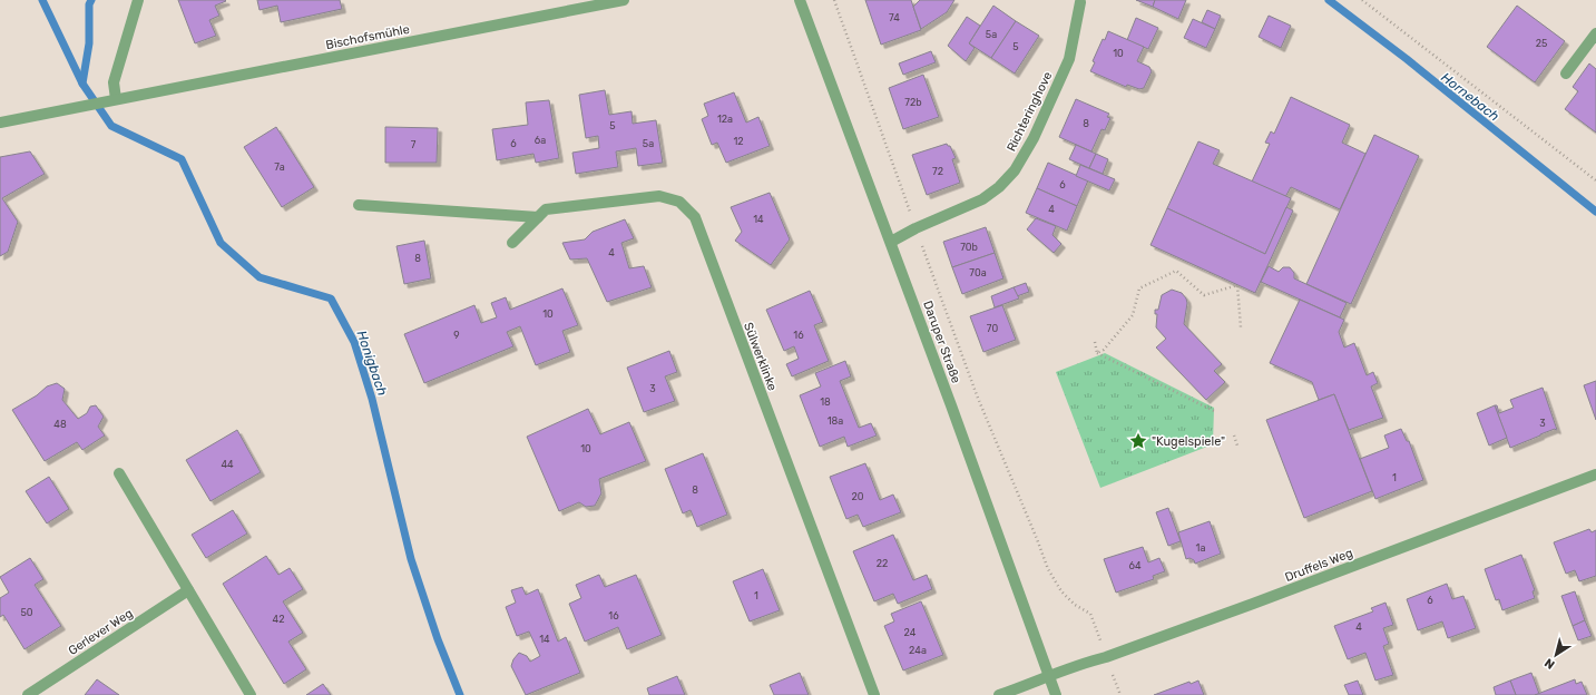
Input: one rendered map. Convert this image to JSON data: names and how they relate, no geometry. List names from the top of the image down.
{
  "streets": {
    "street": [
      "Bischofsmühle",
      "Richteringhove",
      "Daruper Straße",
      "Sülwerklinke",
      "Druffels Weg",
      "Gerlever Weg"
    ]
  },
  "crossings": [
    ["Richteringhove", "Daruper Straße"],
    ["Daruper Straße", "Druffels Weg"]
  ],
  "water": ["Hornebach", "Honigbach"],
  "places": {
    "place": ["\"Kugelspiele\""]
  },
  "house_numbers": [
    "74",
    "5a",
    "25",
    "5",
    "10",
    "72b",
    "12a",
    "8",
    "5",
    "6a",
    "12",
    "6",
    "5a",
    "7",
    "7a",
    "72",
    "6",
    "4",
    "14",
    "70b",
    "4",
    "8",
    "70a",
    "10",
    "70",
    "9",
    "16",
    "3",
    "18",
    "18a",
    "3",
    "48",
    "10",
    "44",
    "1",
    "8",
    "20",
    "1a",
    "22",
    "64",
    "1",
    "6",
    "50",
    "16",
    "42",
    "4",
    "24",
    "14",
    "24a"
  ],
  "north": "bottom left"
}
